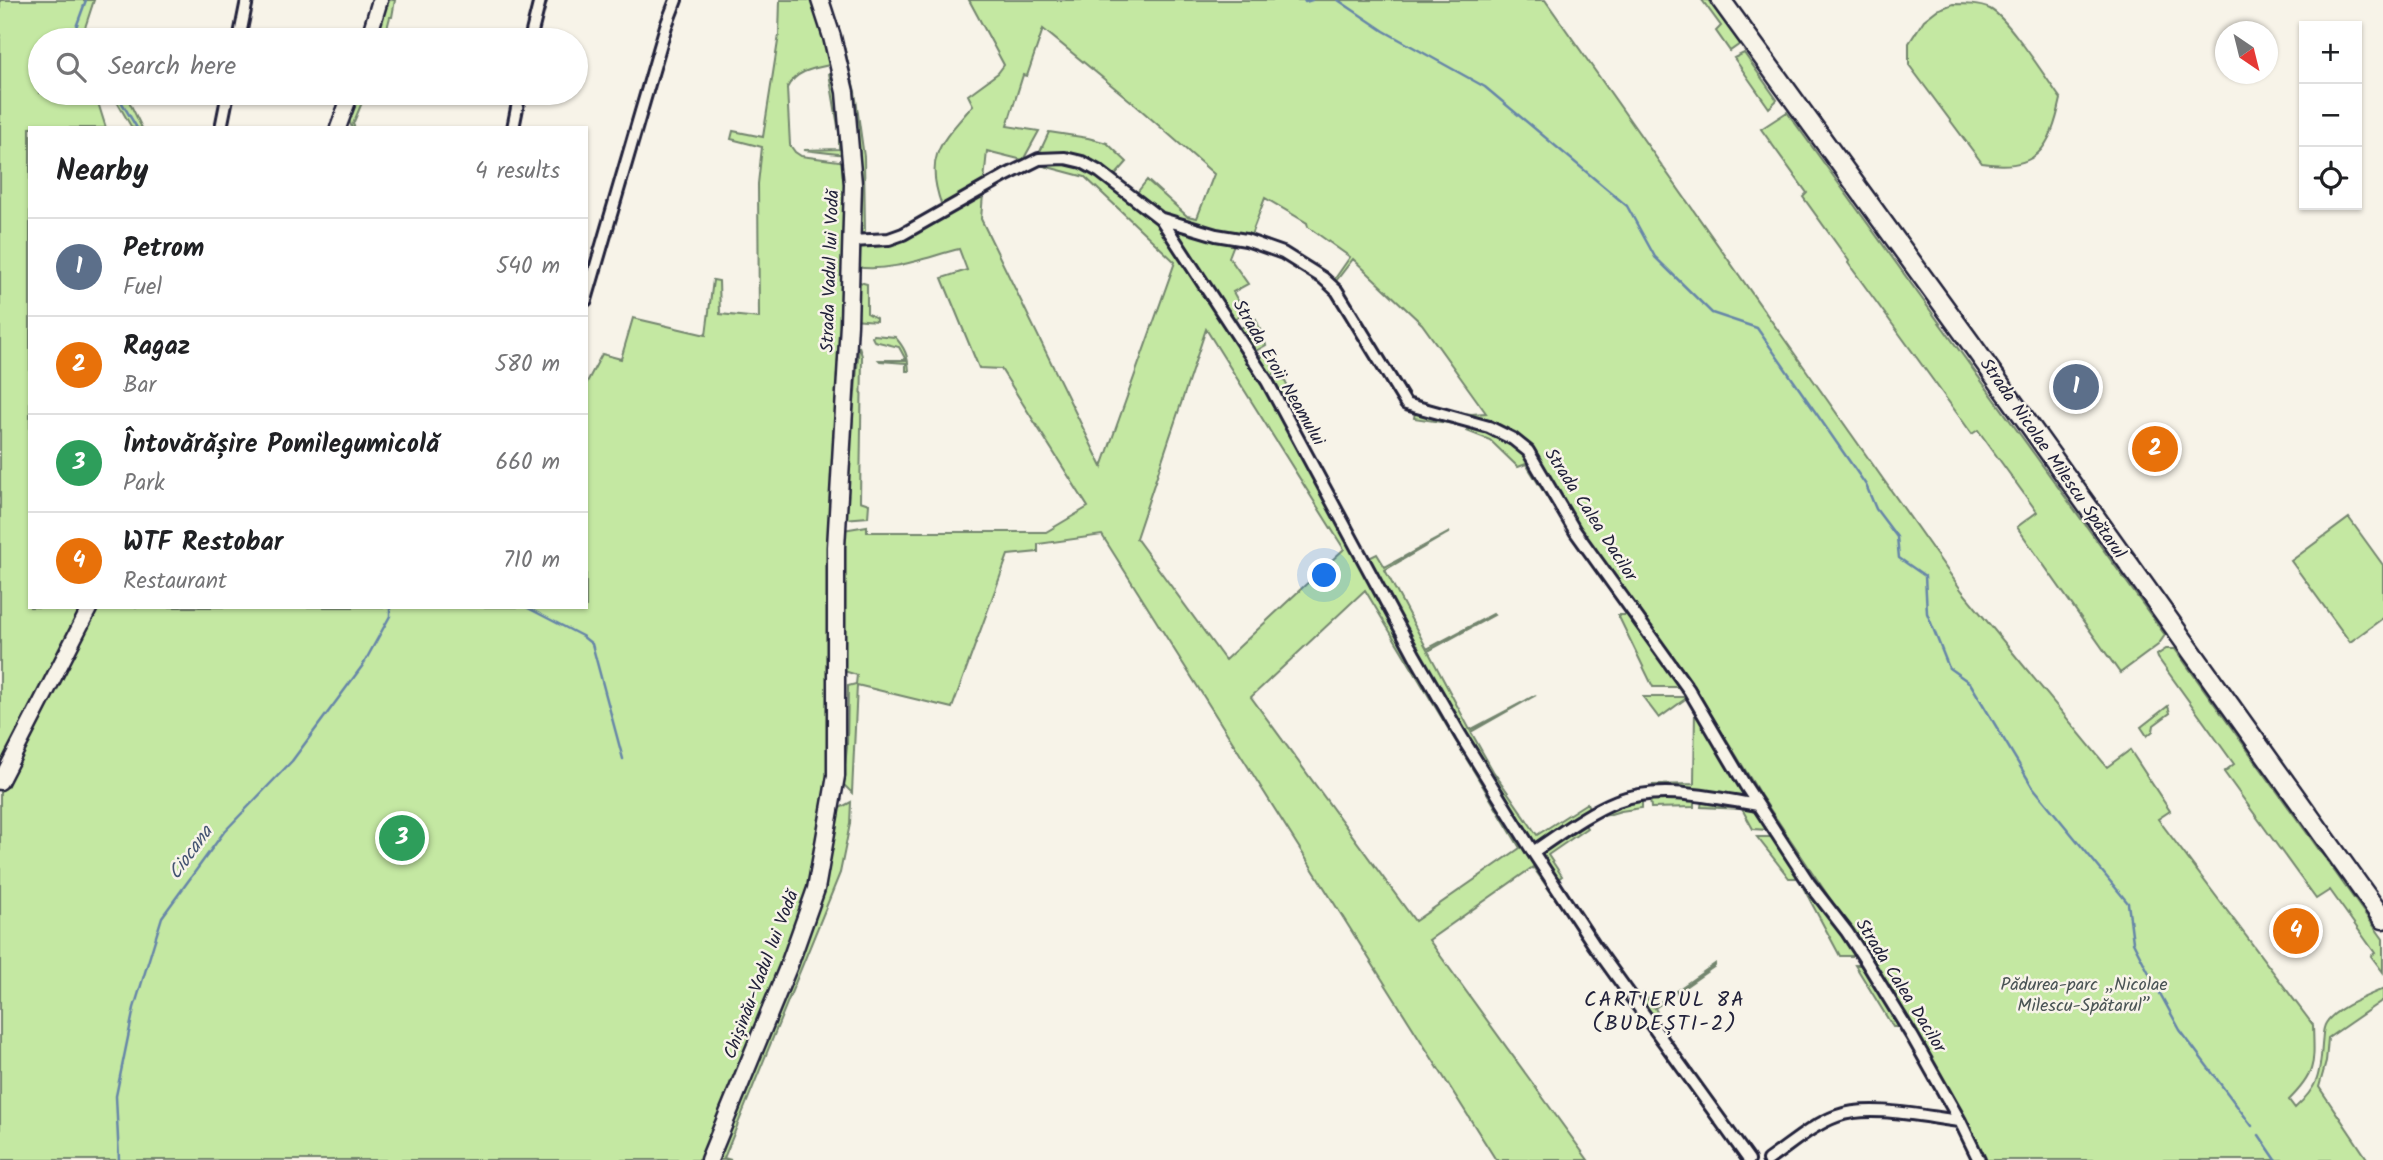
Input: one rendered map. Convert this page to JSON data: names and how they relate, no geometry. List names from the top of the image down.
{
  "streets": {
    "main road": ["Strada Vadul lui Vodă", "Strada Nicolae Milescu Spătarul", "Chișinău-Vadul lui Vodă"],
    "street": ["Strada Eroii Neamului", "Strada Calea Dacilor"]
  },
  "crossings": [
    ["Strada Vadul lui Vodă", "Strada Eroii Neamului"],
    ["Strada Vadul lui Vodă", "Chișinău-Vadul lui Vodă"],
    ["Strada Eroii Neamului", "Strada Calea Dacilor"]
  ],
  "districts": ["CARTIERUL 8A (BUDEȘTI-2)"],
  "water": ["Ciocana"],
  "parks": ["Pădurea-parc „Nicolae Milescu-Spătarul”"],
  "north": "bottom right",
  "page": {
    "map_buttons": ["+", "−"],
    "search": "Search here",
    "heading": ["Nearby", "4 results"],
    "list": [
      {
        "mark": "1",
        "name": "Petrom",
        "note": "Fuel",
        "value": "540 m"
      },
      {
        "mark": "2",
        "name": "Ragaz",
        "note": "Bar",
        "value": "580 m"
      },
      {
        "mark": "3",
        "name": "Întovărășire Pomilegumicolă",
        "note": "Park",
        "value": "660 m"
      },
      {
        "mark": "4",
        "name": "WTF Restobar",
        "note": "Restaurant",
        "value": "710 m"
      }
    ],
    "pins": [
      "1",
      "2",
      "3",
      "4"
    ]
  }
}
